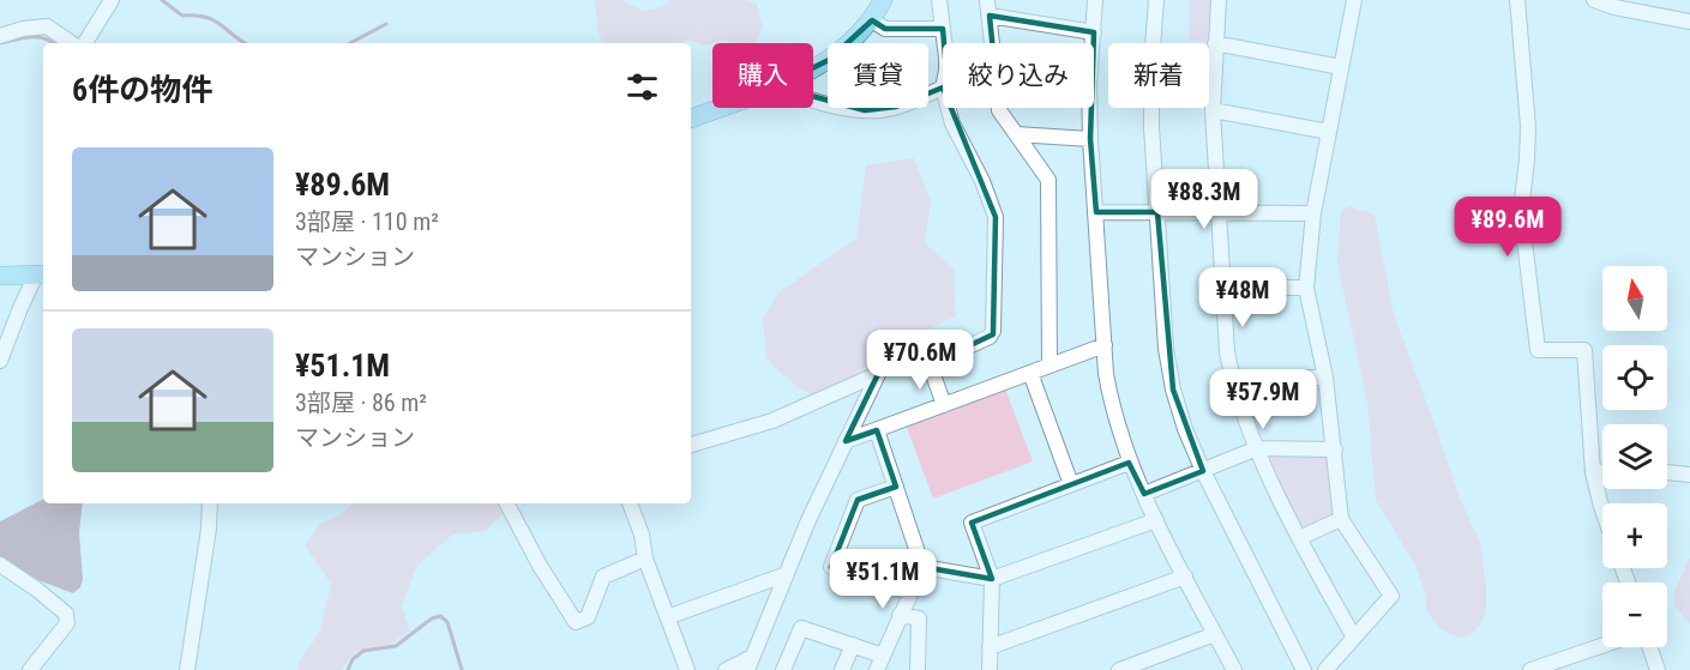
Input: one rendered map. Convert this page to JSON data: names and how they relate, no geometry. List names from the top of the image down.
{
  "north": "top",
  "page": {
    "chip": [
      "購入",
      "賃貸",
      "絞り込み",
      "新着"
    ],
    "heading": "6件の物件",
    "list": [
      {
        "name": "¥89.6M",
        "note": "3部屋 · 110 m² · マンション"
      },
      {
        "name": "¥51.1M",
        "note": "3部屋 · 86 m² · マンション"
      }
    ],
    "price": [
      "¥88.3M",
      "¥89.6M",
      "¥48M",
      "¥70.6M",
      "¥57.9M",
      "¥51.1M"
    ],
    "map_buttons": ["+", "−"]
  }
}
